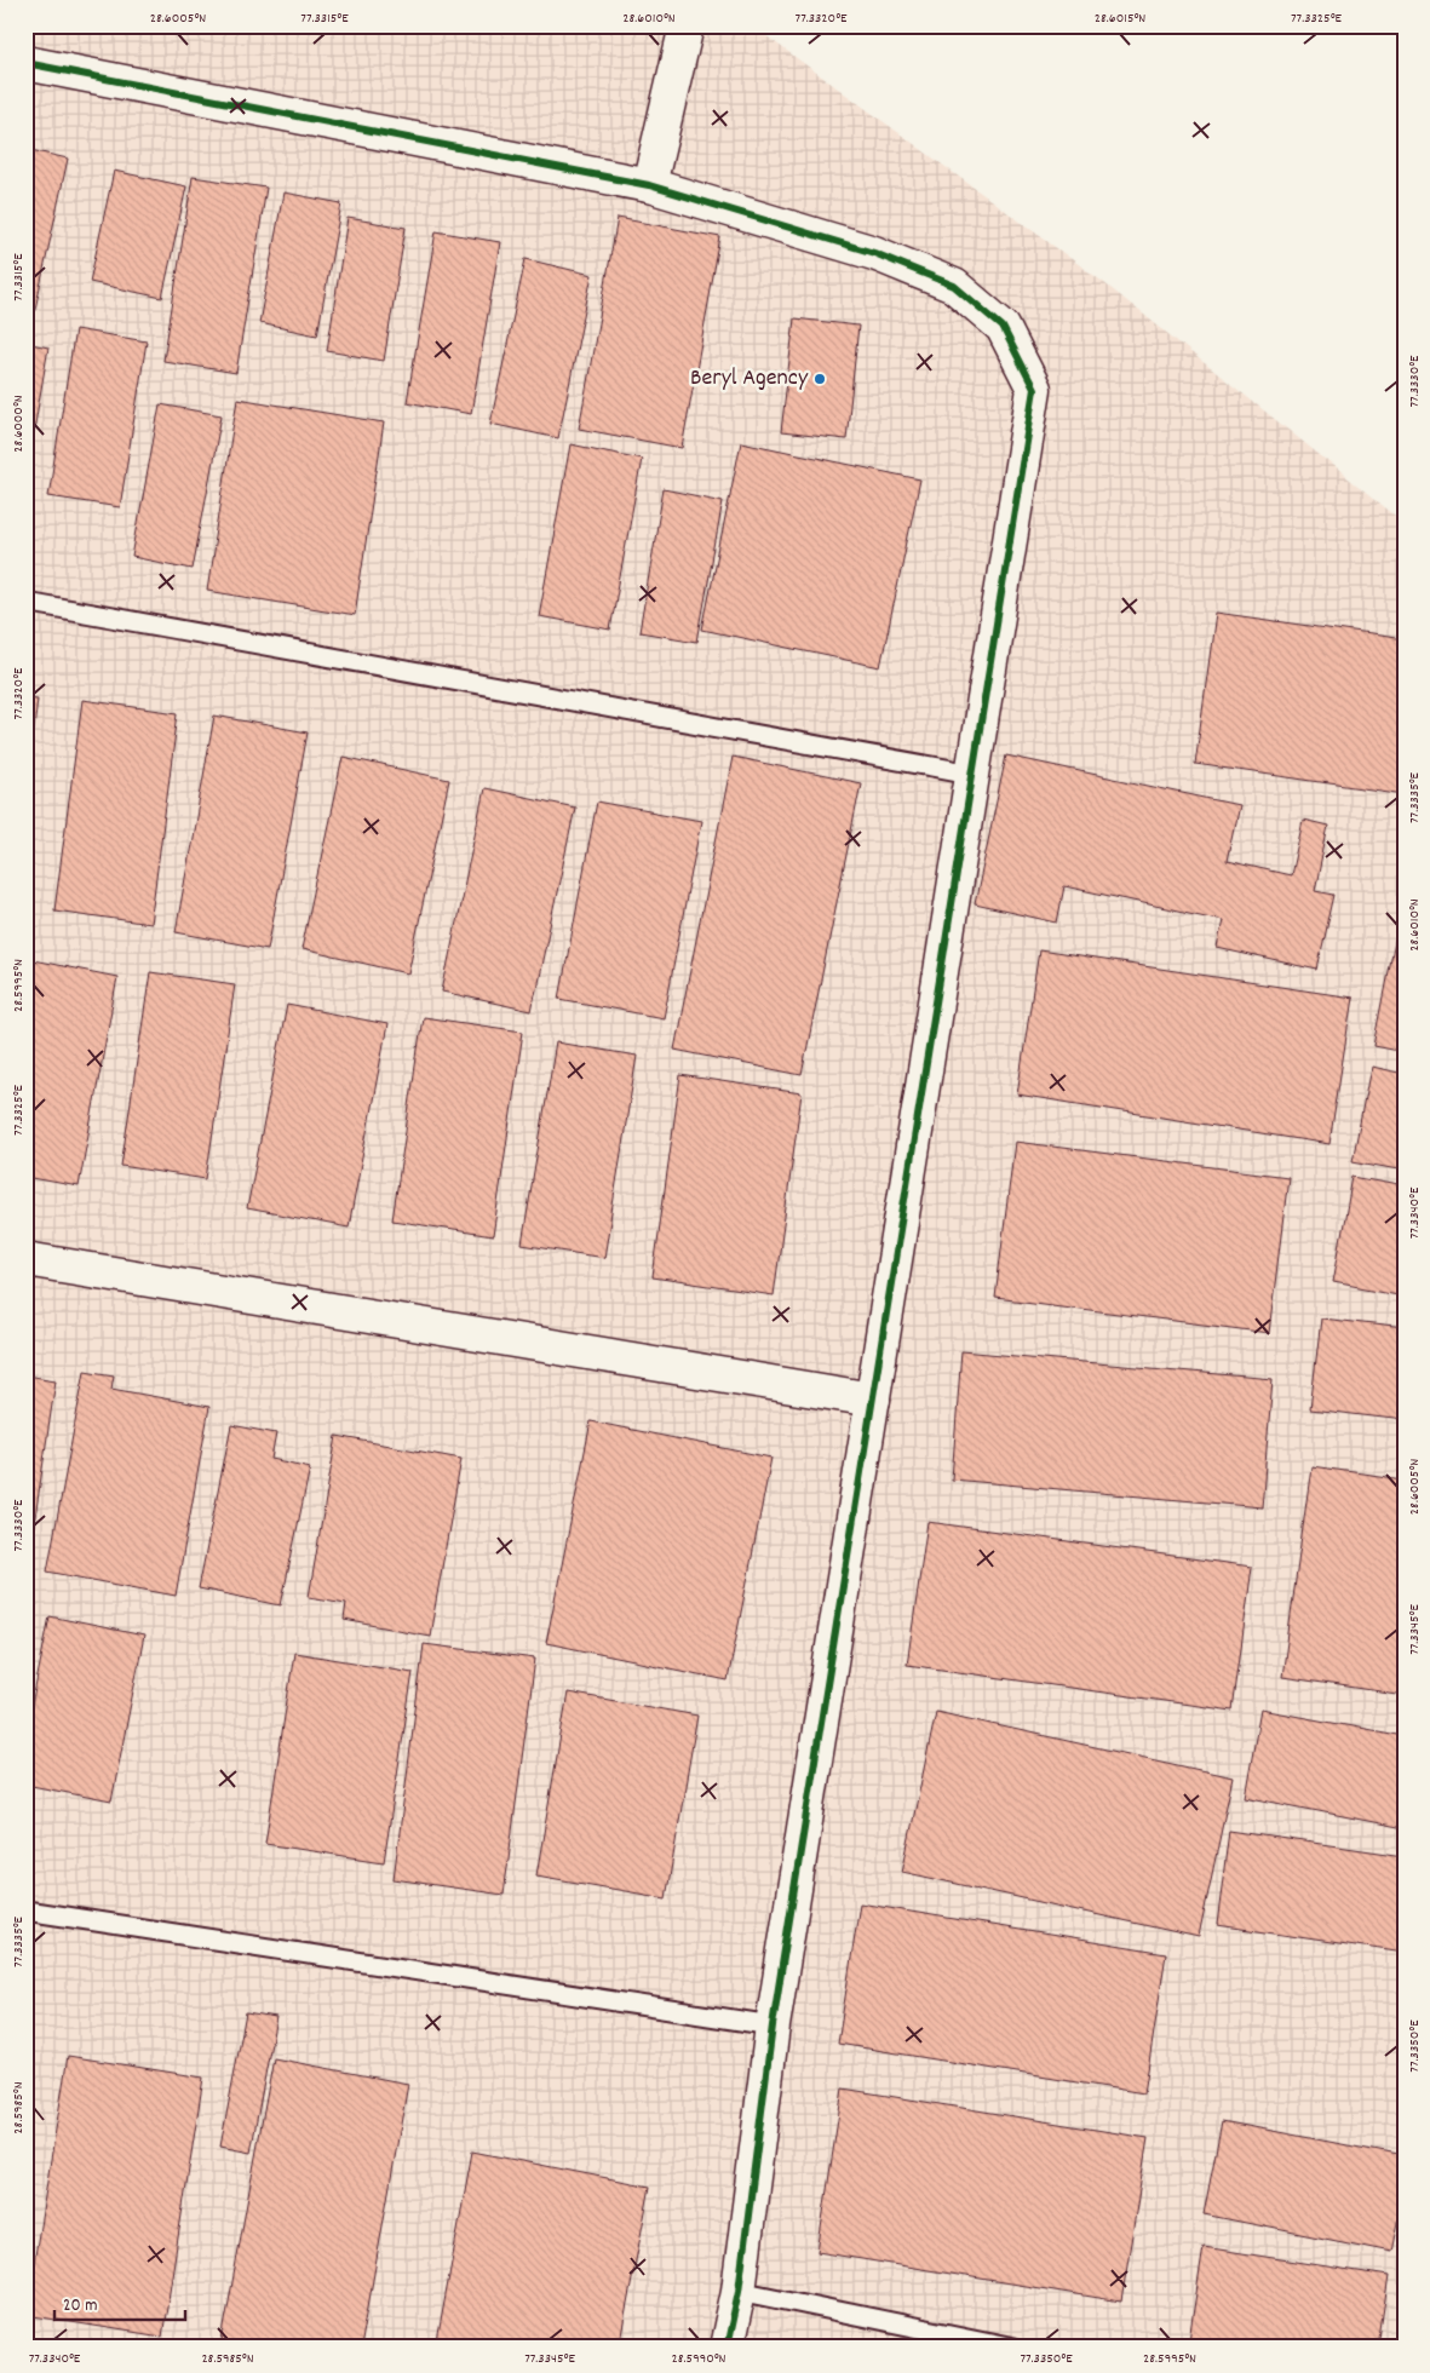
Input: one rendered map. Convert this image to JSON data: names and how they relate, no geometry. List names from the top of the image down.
{
  "places": ["Beryl Agency"],
  "scale_bar": "20 m",
  "coordinates": [
    "28.6005°N",
    "77.3315°E",
    "28.6010°N",
    "77.3320°E",
    "28.6015°N",
    "77.3325°E",
    "77.3330°E",
    "28.6000°N",
    "77.3335°E",
    "28.5995°N",
    "77.3340°E",
    "77.3345°E",
    "77.3350°E",
    "28.5985°N",
    "28.5990°N"
  ]
}
